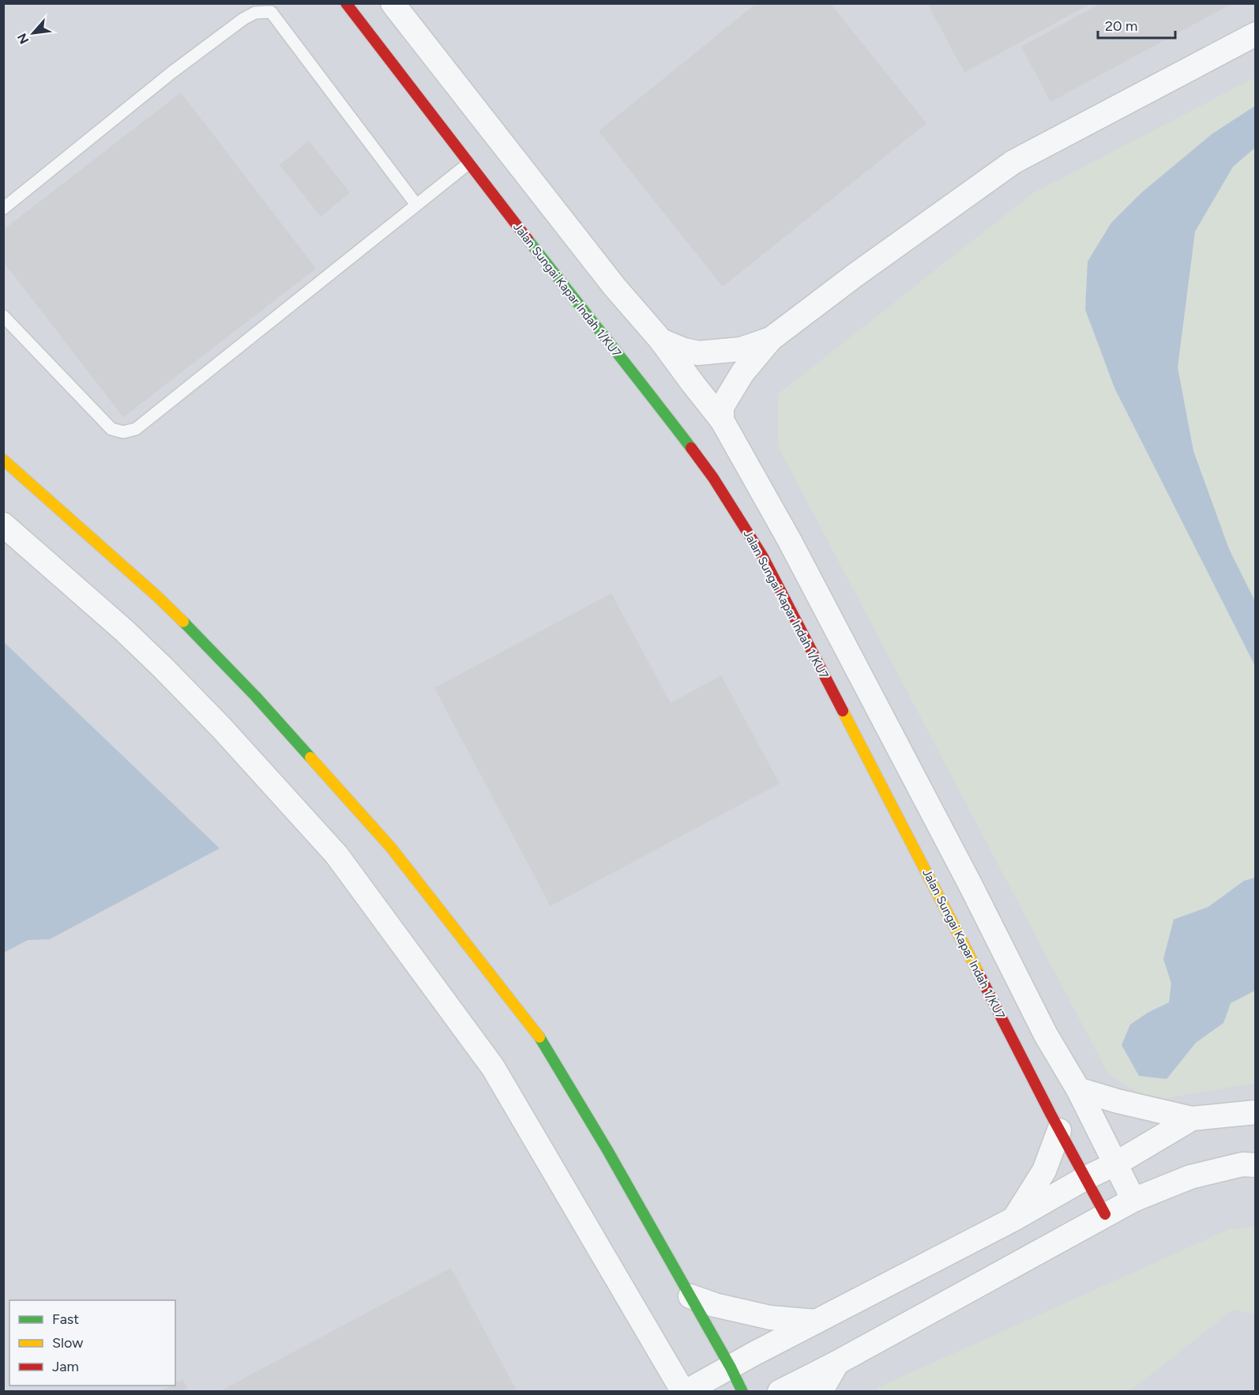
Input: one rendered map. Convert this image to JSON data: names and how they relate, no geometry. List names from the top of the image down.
{
  "streets": {
    "street": ["Jalan Sungai Kapar Indah 1/KU7"]
  },
  "legend": ["Fast", "Slow", "Jam"],
  "scale_bar": "20 m",
  "north": "bottom left"
}
